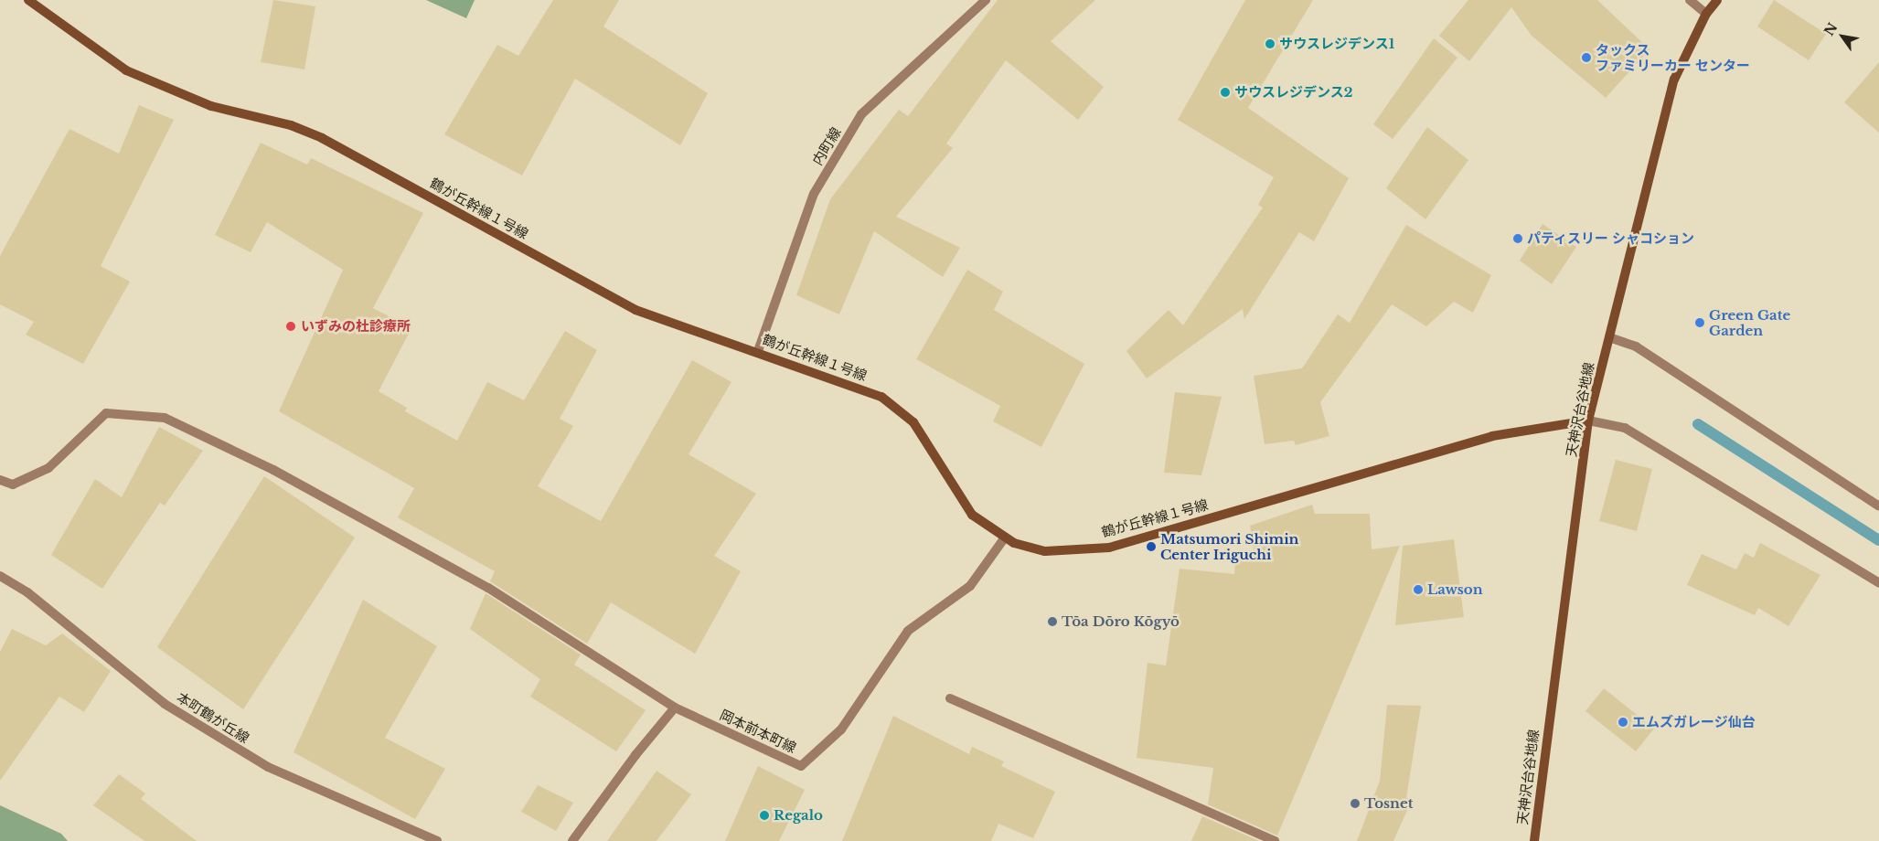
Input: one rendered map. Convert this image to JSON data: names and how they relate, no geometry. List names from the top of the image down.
{
  "streets": {
    "street": [
      "内町線",
      "鶴が丘幹線１号線",
      "天神沢台谷地線",
      "本町鶴が丘線",
      "岡本前本町線"
    ]
  },
  "crossings": [
    ["内町線", "鶴が丘幹線１号線"],
    ["鶴が丘幹線１号線", "天神沢台谷地線"],
    ["鶴が丘幹線１号線", "岡本前本町線"]
  ],
  "places": [
    "サウスレジデンス1",
    "タックス ファミリーカー センター",
    "サウスレジデンス2",
    "パティスリー シャコション",
    "Green Gate Garden",
    "いずみの杜診療所",
    "Matsumori Shimin Center Iriguchi",
    "Lawson",
    "Tōa Dōro Kōgyō",
    "エムズガレージ仙台",
    "Tosnet",
    "Regalo"
  ],
  "north": "top left"
}
